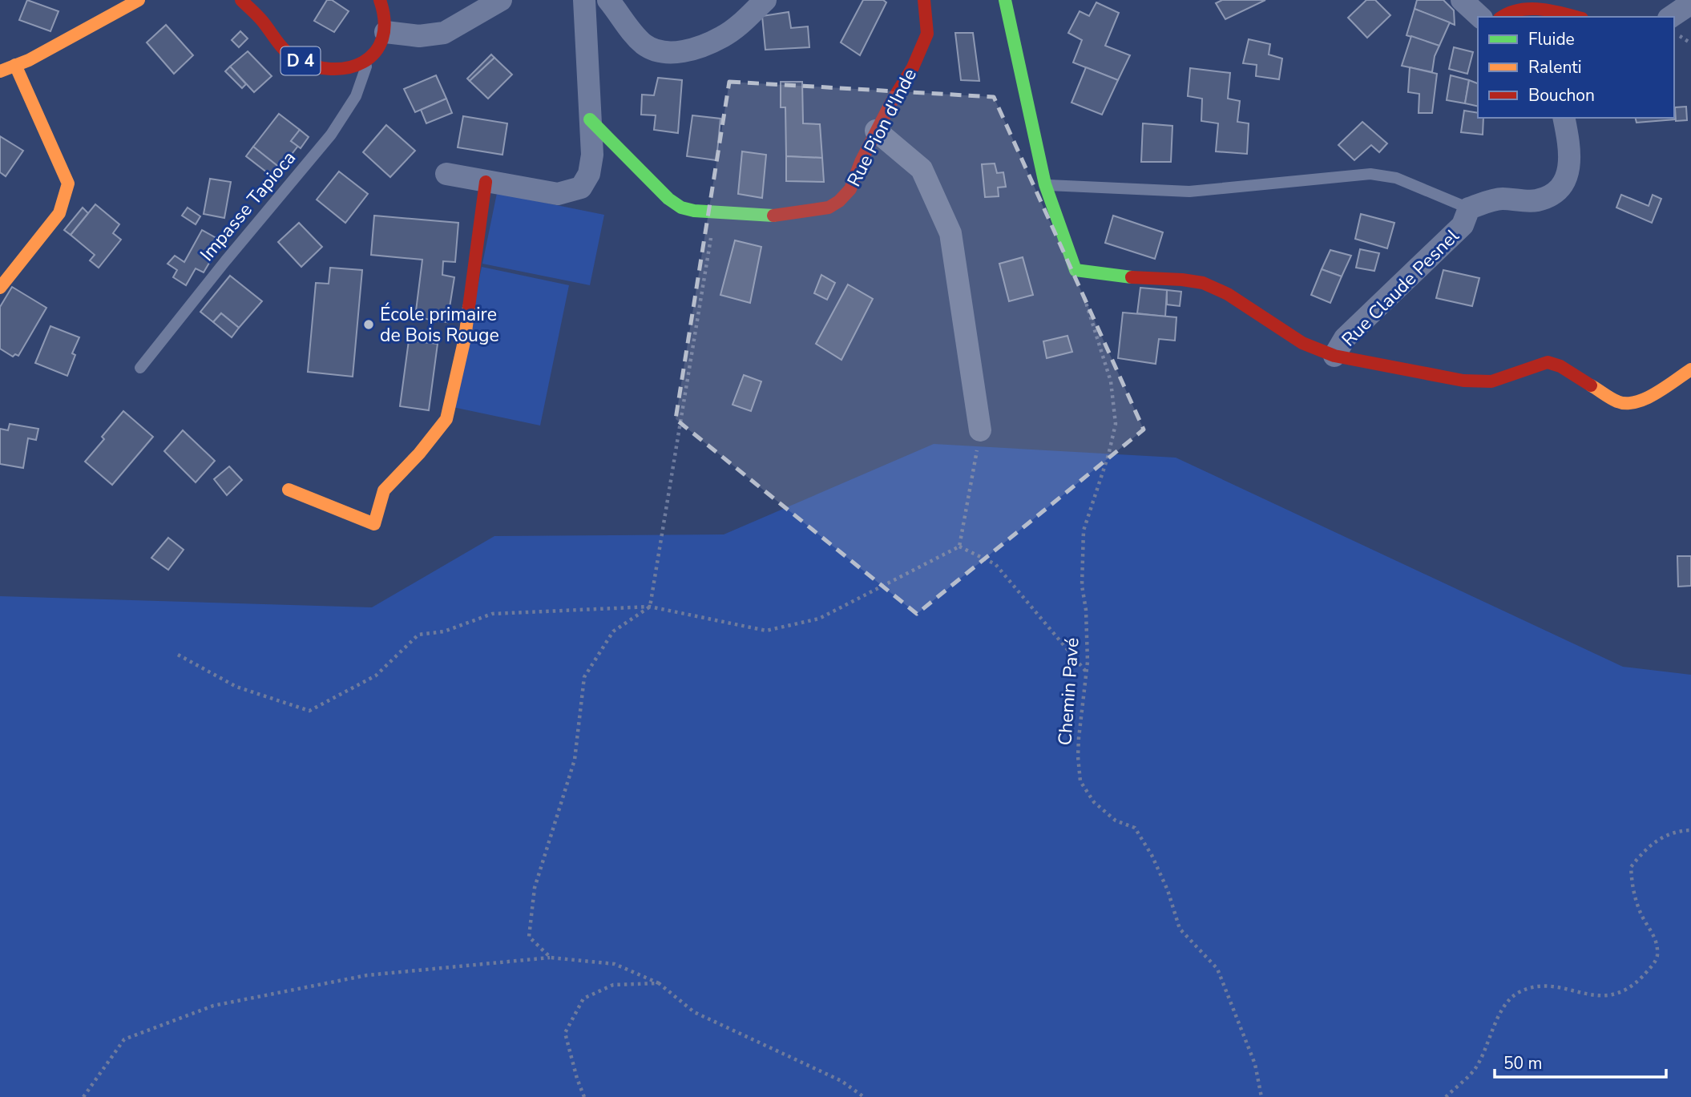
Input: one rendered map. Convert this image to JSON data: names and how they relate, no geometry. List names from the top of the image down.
{
  "streets": {
    "street": ["D 4", "Rue Pion d'Inde", "Rue Claude Pesnel"],
    "lane": ["Impasse Tapioca"],
    "path": ["Chemin Pavé"]
  },
  "crossings": [
    ["D 4", "Impasse Tapioca"]
  ],
  "places": ["École primaire de Bois Rouge"],
  "legend": ["Fluide", "Ralenti", "Bouchon"],
  "scale_bar": "50 m"
}
